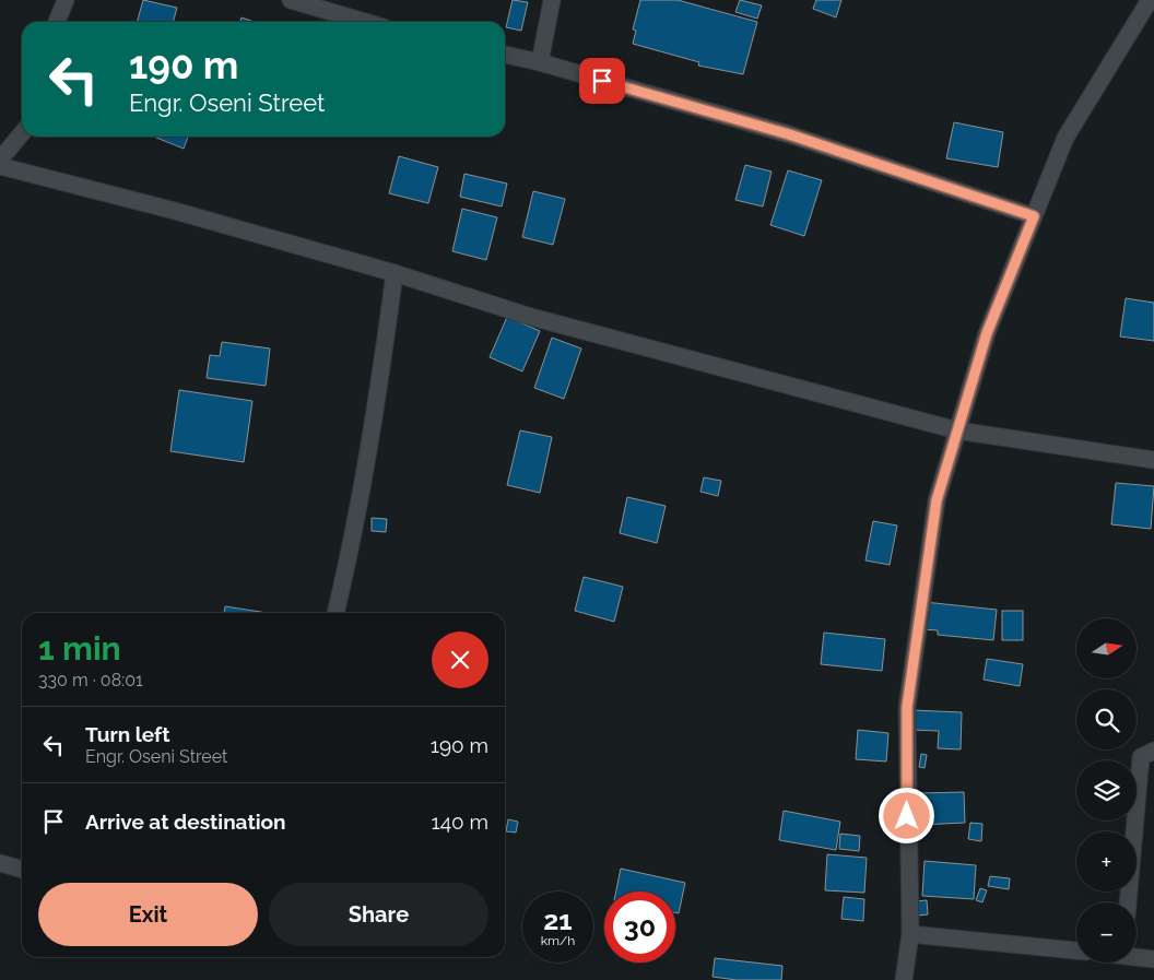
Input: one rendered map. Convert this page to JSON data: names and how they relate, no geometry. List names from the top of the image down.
{
  "north": "right",
  "page": {
    "turn": ["190 m", "Engr. Oseni Street"],
    "heading": ["1 min", "330 m · 08:01"],
    "map_buttons": ["+", "−"],
    "list": [
      {
        "name": "Turn left",
        "note": "Engr. Oseni Street",
        "value": "190 m"
      },
      {
        "name": "Arrive at destination",
        "value": "140 m"
      }
    ],
    "buttons": ["Exit", "Share"],
    "speed": "21 km/h",
    "limit": "30"
  }
}
